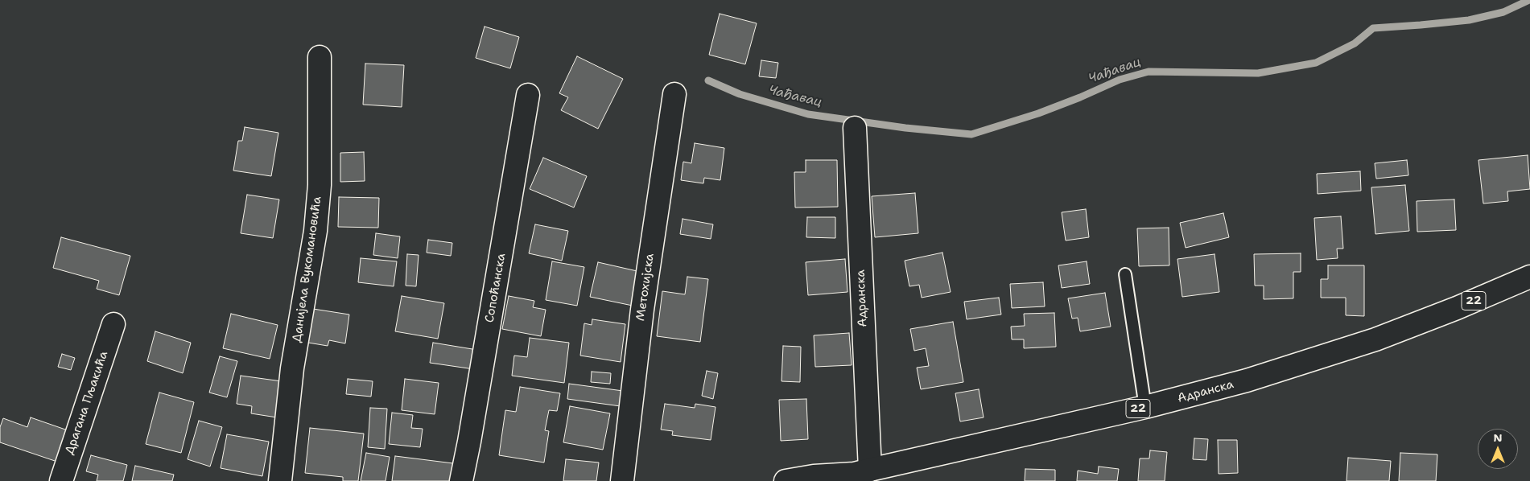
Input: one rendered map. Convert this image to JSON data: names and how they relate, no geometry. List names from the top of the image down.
{
  "streets": {
    "street": [
      "Данијела Вукомановића",
      "Метохијска",
      "Сопоћанска",
      "Адранска",
      "22",
      "Драгана Пљакића"
    ]
  },
  "water": ["Чађавац"],
  "north": "top"
}
